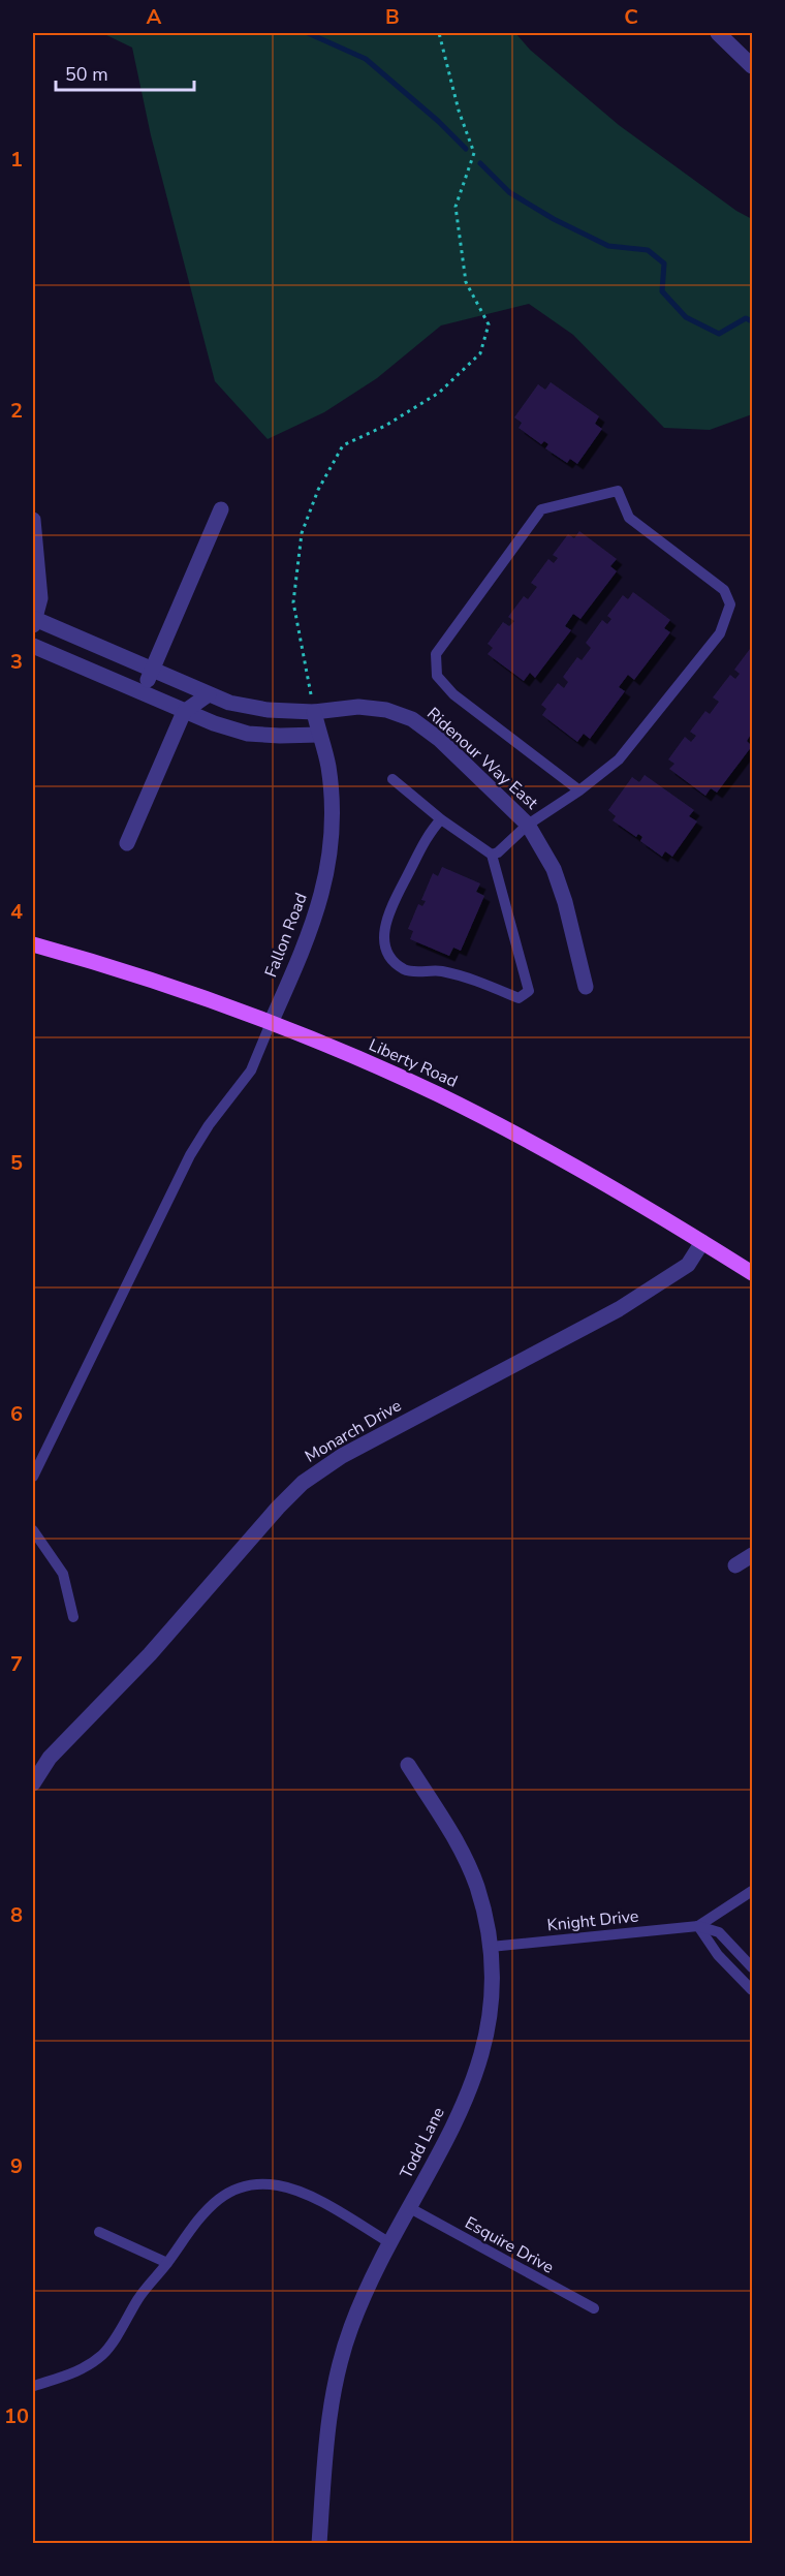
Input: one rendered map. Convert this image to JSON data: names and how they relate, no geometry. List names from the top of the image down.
{
  "streets": {
    "main road": ["Liberty Road"],
    "street": [
      "Ridenour Way East",
      "Fallon Road",
      "Monarch Drive",
      "Todd Lane"
    ],
    "lane": ["Knight Drive", "Esquire Drive"]
  },
  "crossings": [
    ["Ridenour Way East", "Fallon Road"],
    ["Fallon Road", "Liberty Road"],
    ["Liberty Road", "Monarch Drive"],
    ["Knight Drive", "Todd Lane"],
    ["Todd Lane", "Esquire Drive"]
  ],
  "scale_bar": "50 m",
  "grid": {
    "columns": ["A", "B", "C"],
    "rows": [
      "1",
      "2",
      "3",
      "4",
      "5",
      "6",
      "7",
      "8",
      "9",
      "10"
    ]
  }
}
